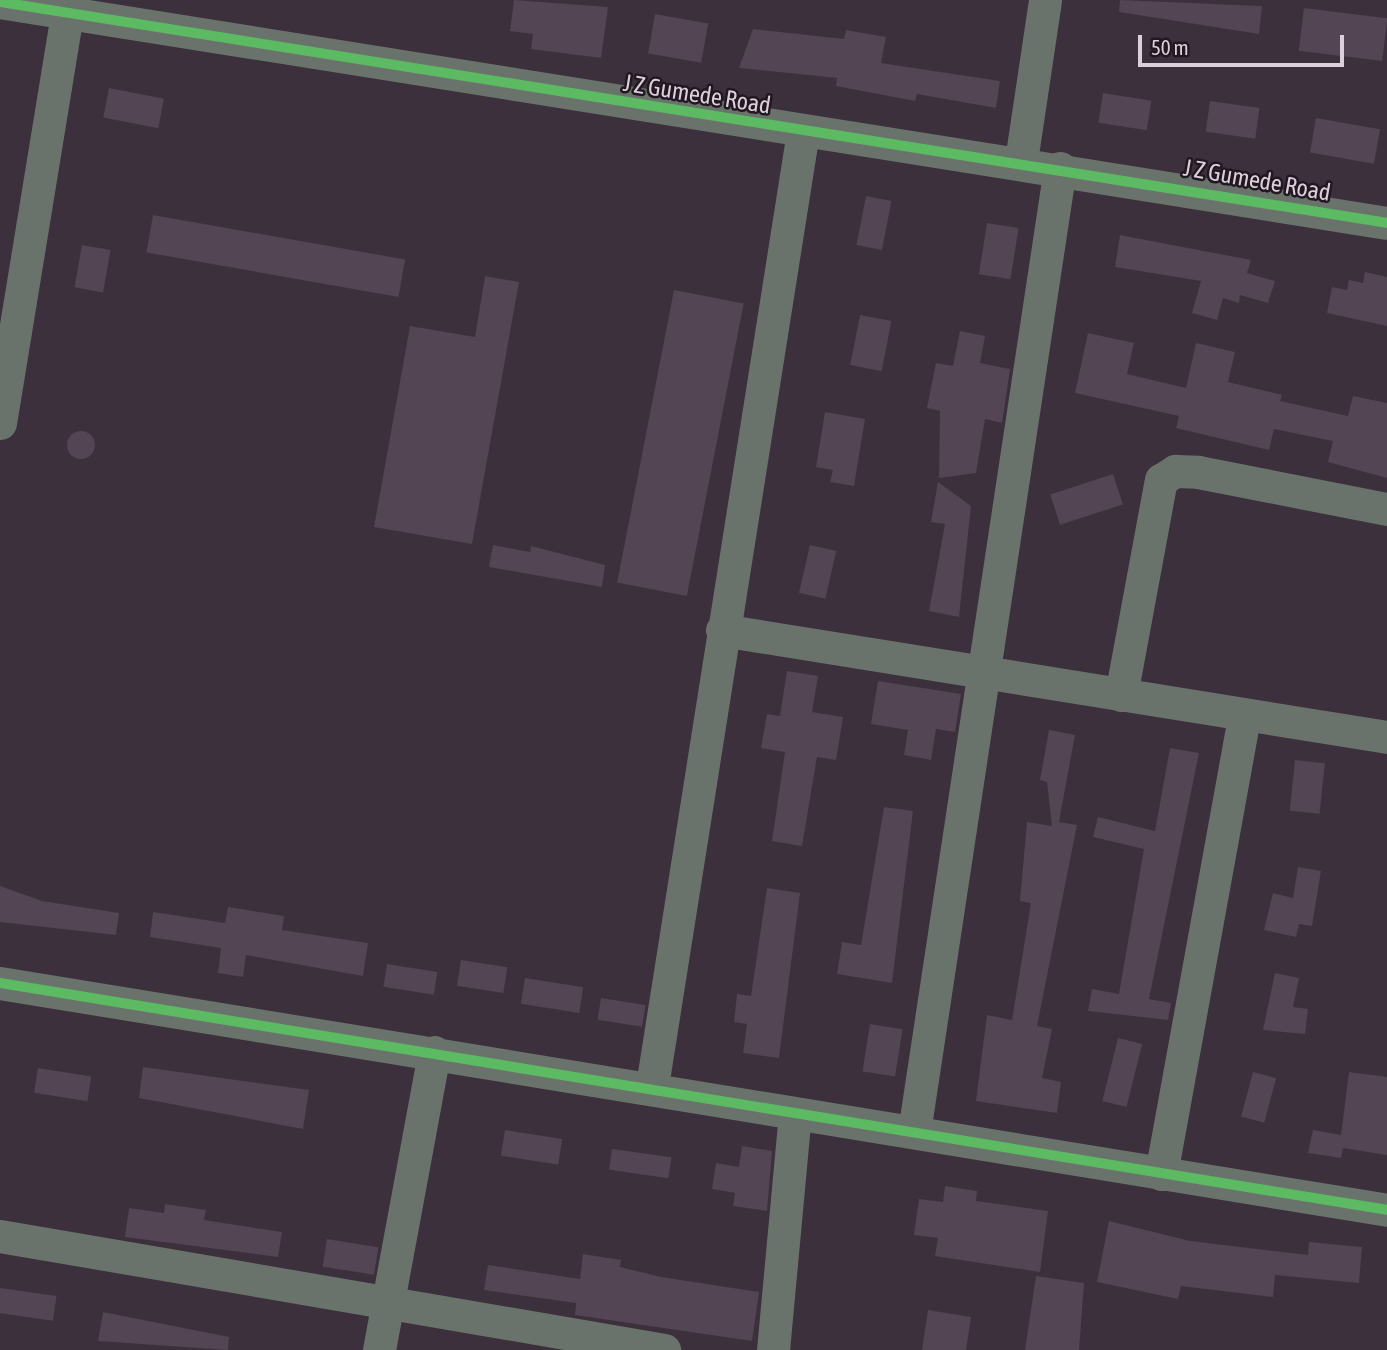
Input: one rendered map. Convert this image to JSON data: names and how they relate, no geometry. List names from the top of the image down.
{
  "streets": {
    "street": ["J Z Gumede Road"]
  },
  "scale_bar": "50 m"
}
